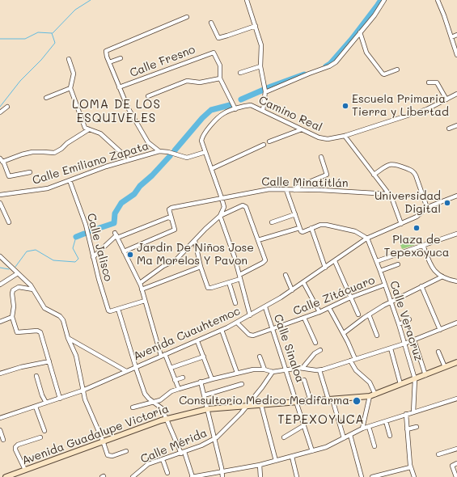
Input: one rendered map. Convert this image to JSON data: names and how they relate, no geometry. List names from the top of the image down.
{
  "streets": {
    "main road": ["Avenida Guadalupe Victoria"],
    "street": [
      "Calle Fresno",
      "Camino Real",
      "Calle Emiliano Zapata",
      "Calle Minatitlán",
      "Calle Jalisco",
      "Calle Zitácuaro",
      "Calle Veracruz",
      "Avenida Cuauhtemoc",
      "Calle Sinaloa",
      "Calle Mérida"
    ]
  },
  "crossings": [
    ["Camino Real", "Calle Emiliano Zapata"],
    ["Calle Emiliano Zapata", "Calle Jalisco"],
    ["Calle Zitácuaro", "Calle Veracruz"],
    ["Calle Zitácuaro", "Avenida Cuauhtemoc"],
    ["Calle Zitácuaro", "Calle Sinaloa"],
    ["Calle Veracruz", "Avenida Cuauhtemoc"],
    ["Calle Veracruz", "Avenida Guadalupe Victoria"],
    ["Avenida Cuauhtemoc", "Calle Sinaloa"],
    ["Calle Sinaloa", "Avenida Guadalupe Victoria"],
    ["Avenida Guadalupe Victoria", "Calle Mérida"]
  ],
  "districts": ["LOMA DE LOS ESQUIVELES", "TEPEXOYUCA"],
  "places": [
    "Escuela Primaria Tierra y Libertad",
    "Universidad Digital",
    "Plaza de Tepexoyuca",
    "Jardin De Niños Jose Ma Morelos Y Pavon",
    "Consultorio Medico Medifarma"
  ]
}
